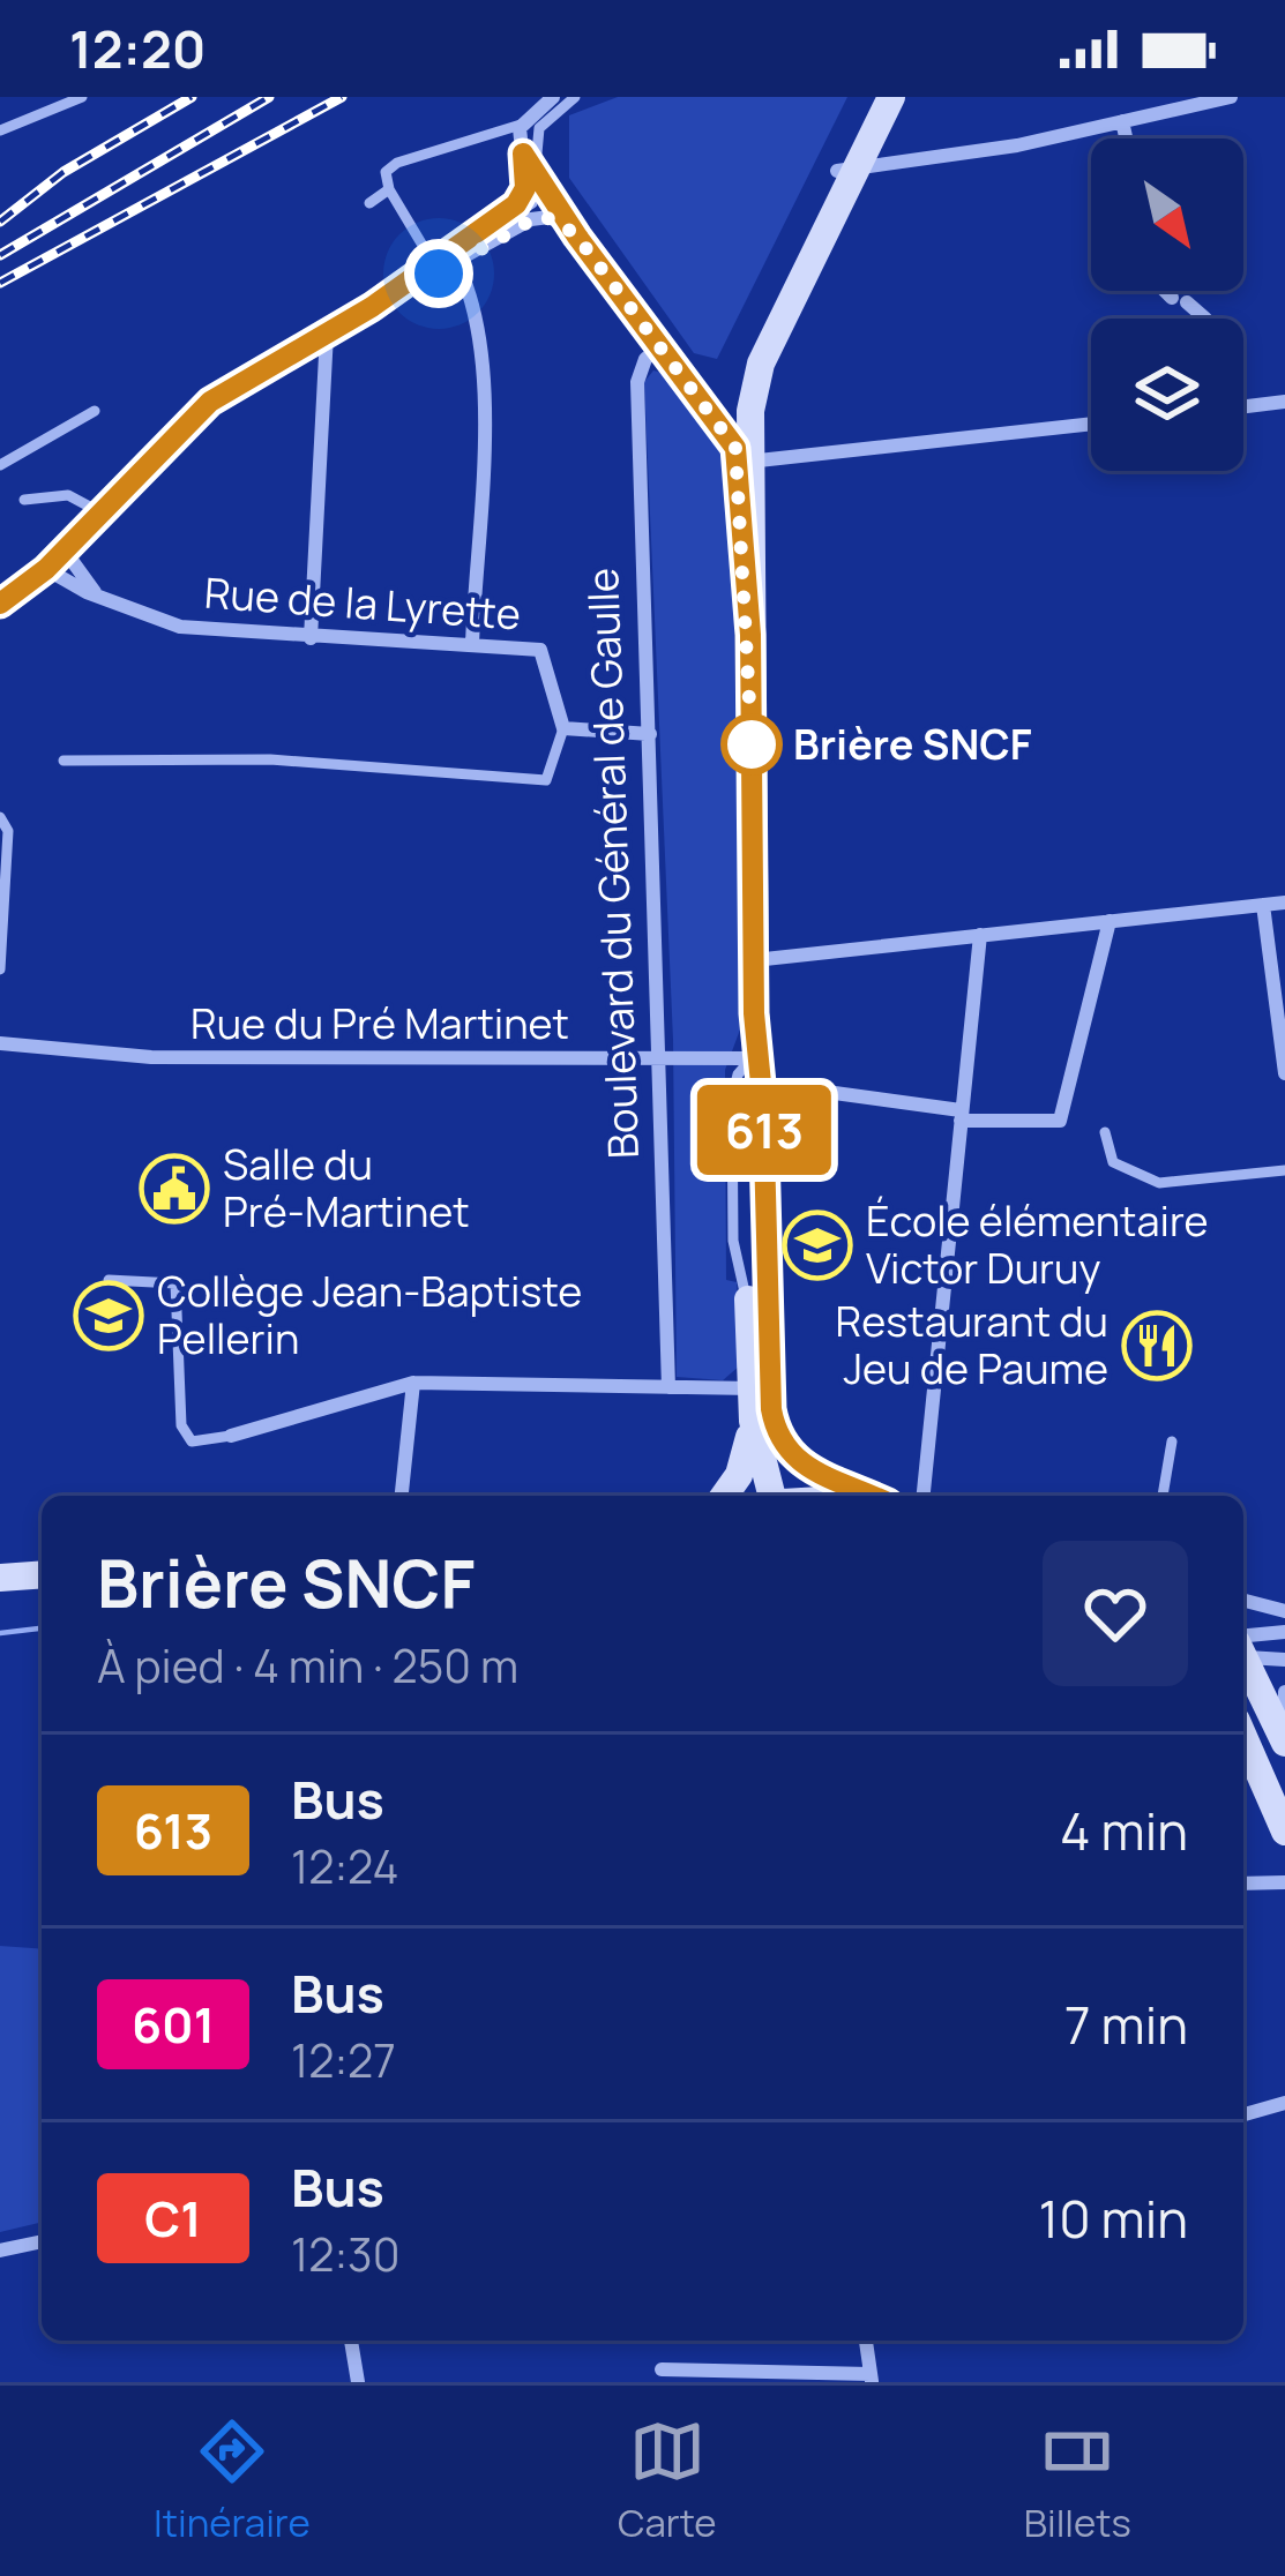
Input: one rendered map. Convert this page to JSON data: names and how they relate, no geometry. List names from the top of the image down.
{
  "streets": {
    "street": ["Rue de la Lyrette", "Boulevard du Général de Gaulle", "Rue du Pré Martinet"]
  },
  "crossings": [
    ["Boulevard du Général de Gaulle", "Rue du Pré Martinet"]
  ],
  "places": {
    "other": ["Brière SNCF"],
    "public building": ["Salle du Pré-Martinet"],
    "school or university": ["École élémentaire Victor Duruy", "Collège Jean-Baptiste Pellerin"],
    "restaurant": ["Restaurant du Jeu de Paume"]
  },
  "lines": ["bus line 613"],
  "north": "bottom right",
  "page": {
    "status": "12:20",
    "on_map": "613",
    "heading": ["Brière SNCF", "À pied · 4 min · 250 m"],
    "list": [
      {
        "mark": "613",
        "name": "Bus",
        "note": "12:24",
        "value": "4 min"
      },
      {
        "mark": "601",
        "name": "Bus",
        "note": "12:27",
        "value": "7 min"
      },
      {
        "mark": "C1",
        "name": "Bus",
        "note": "12:30",
        "value": "10 min"
      }
    ],
    "tabs": ["Itinéraire", "Carte", "Billets"]
  }
}
